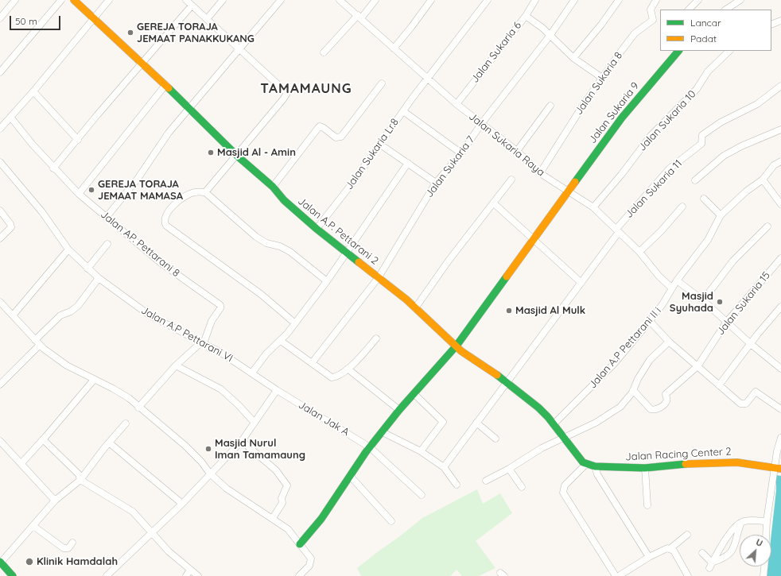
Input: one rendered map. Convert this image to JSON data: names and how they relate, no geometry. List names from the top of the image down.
{
  "streets": {
    "street": [
      "Jalan Sukaria 6",
      "Jalan Sukaria 8",
      "Jalan Sukaria 9",
      "Jalan Sukaria 10",
      "Jalan Sukaria Raya",
      "Jalan Sukaria Lr.8",
      "Jalan Sukaria 7",
      "Jalan Sukaria 11",
      "Jalan A.P. Pettarani 2",
      "Jalan AP. Pettarani 8",
      "Jalan Sukaria 15",
      "Jalan A.P Pettarani VI",
      "Jalan A.P Pettarani II i",
      "Jalan Jak A",
      "Jalan Racing Center 2"
    ]
  },
  "crossings": [
    ["Jalan Sukaria 6", "Jalan Sukaria Raya"],
    ["Jalan Sukaria 8", "Jalan Sukaria Raya"],
    ["Jalan Sukaria 9", "Jalan Sukaria Raya"],
    ["Jalan Sukaria 9", "Jalan A.P. Pettarani 2"],
    ["Jalan Sukaria 9", "Jalan Jak A"],
    ["Jalan Sukaria 10", "Jalan Sukaria Raya"],
    ["Jalan Sukaria Raya", "Jalan Sukaria Lr.8"],
    ["Jalan Sukaria Raya", "Jalan Sukaria 7"],
    ["Jalan Sukaria Raya", "Jalan Sukaria 11"],
    ["Jalan Sukaria Raya", "Jalan A.P Pettarani II i"],
    ["Jalan Sukaria Lr.8", "Jalan A.P. Pettarani 2"],
    ["Jalan Sukaria 7", "Jalan A.P. Pettarani 2"],
    ["Jalan A.P. Pettarani 2", "Jalan A.P Pettarani II i"],
    ["Jalan A.P. Pettarani 2", "Jalan Racing Center 2"],
    ["Jalan AP. Pettarani 8", "Jalan A.P Pettarani VI"],
    ["Jalan A.P Pettarani VI", "Jalan Jak A"]
  ],
  "districts": ["TAMAMAUNG"],
  "places": [
    "GEREJA TORAJA JEMAAT PANAKKUKANG",
    "Masjid Al - Amin",
    "GEREJA TORAJA JEMAAT MAMASA",
    "Masjid Syuhada",
    "Masjid Al Mulk",
    "Masjid Nurul Iman Tamamaung",
    "Klinik Hamdalah"
  ],
  "legend": ["Lancar", "Padat"],
  "scale_bar": "50 m",
  "north": "top right"
}
